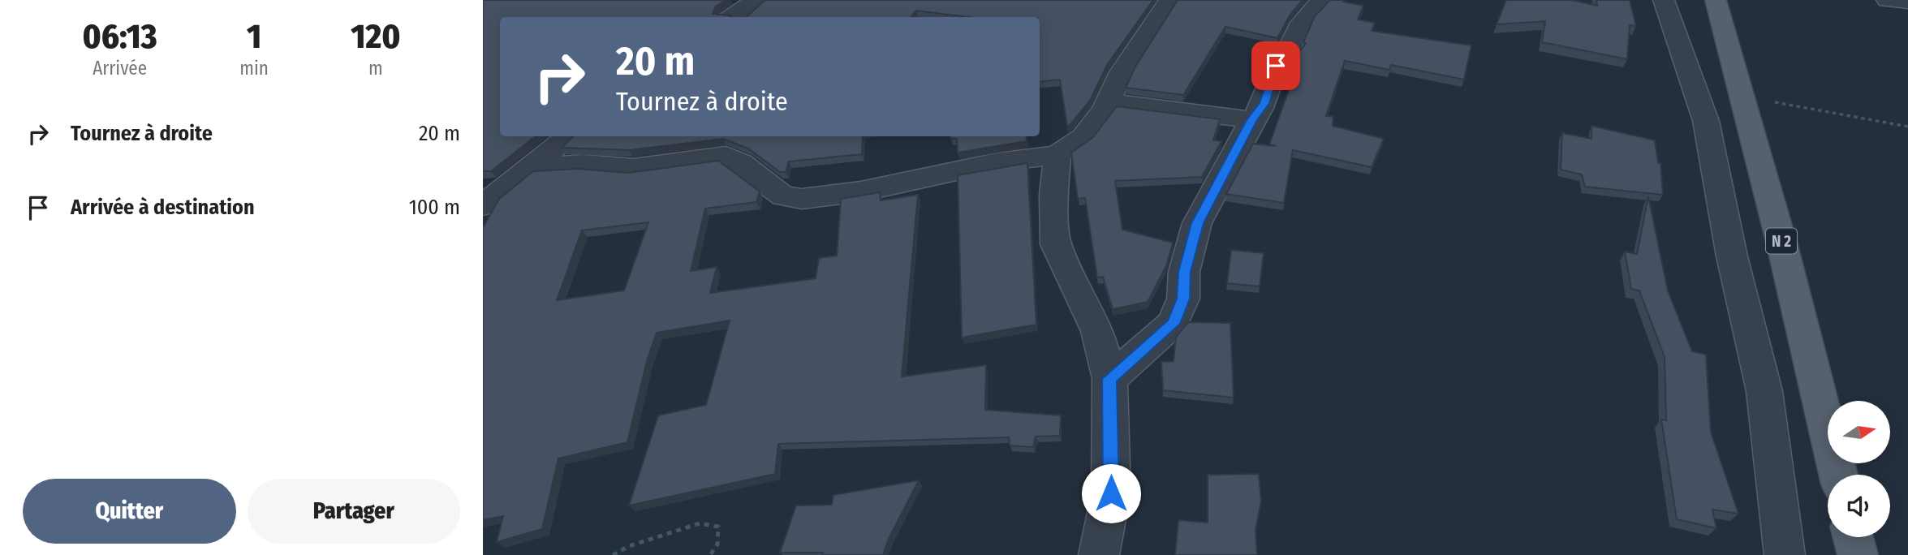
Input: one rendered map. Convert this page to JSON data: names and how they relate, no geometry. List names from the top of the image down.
{
  "streets": {
    "main road": ["N 2"]
  },
  "north": "right",
  "page": {
    "eta": [
      "06:13",
      "Arrivée",
      "1",
      "min",
      "120",
      "m"
    ],
    "turn": ["20 m", "Tournez à droite"],
    "list": [
      {
        "name": "Tournez à droite",
        "value": "20 m"
      },
      {
        "name": "Arrivée à destination",
        "value": "100 m"
      }
    ],
    "buttons": ["Quitter", "Partager"]
  }
}
